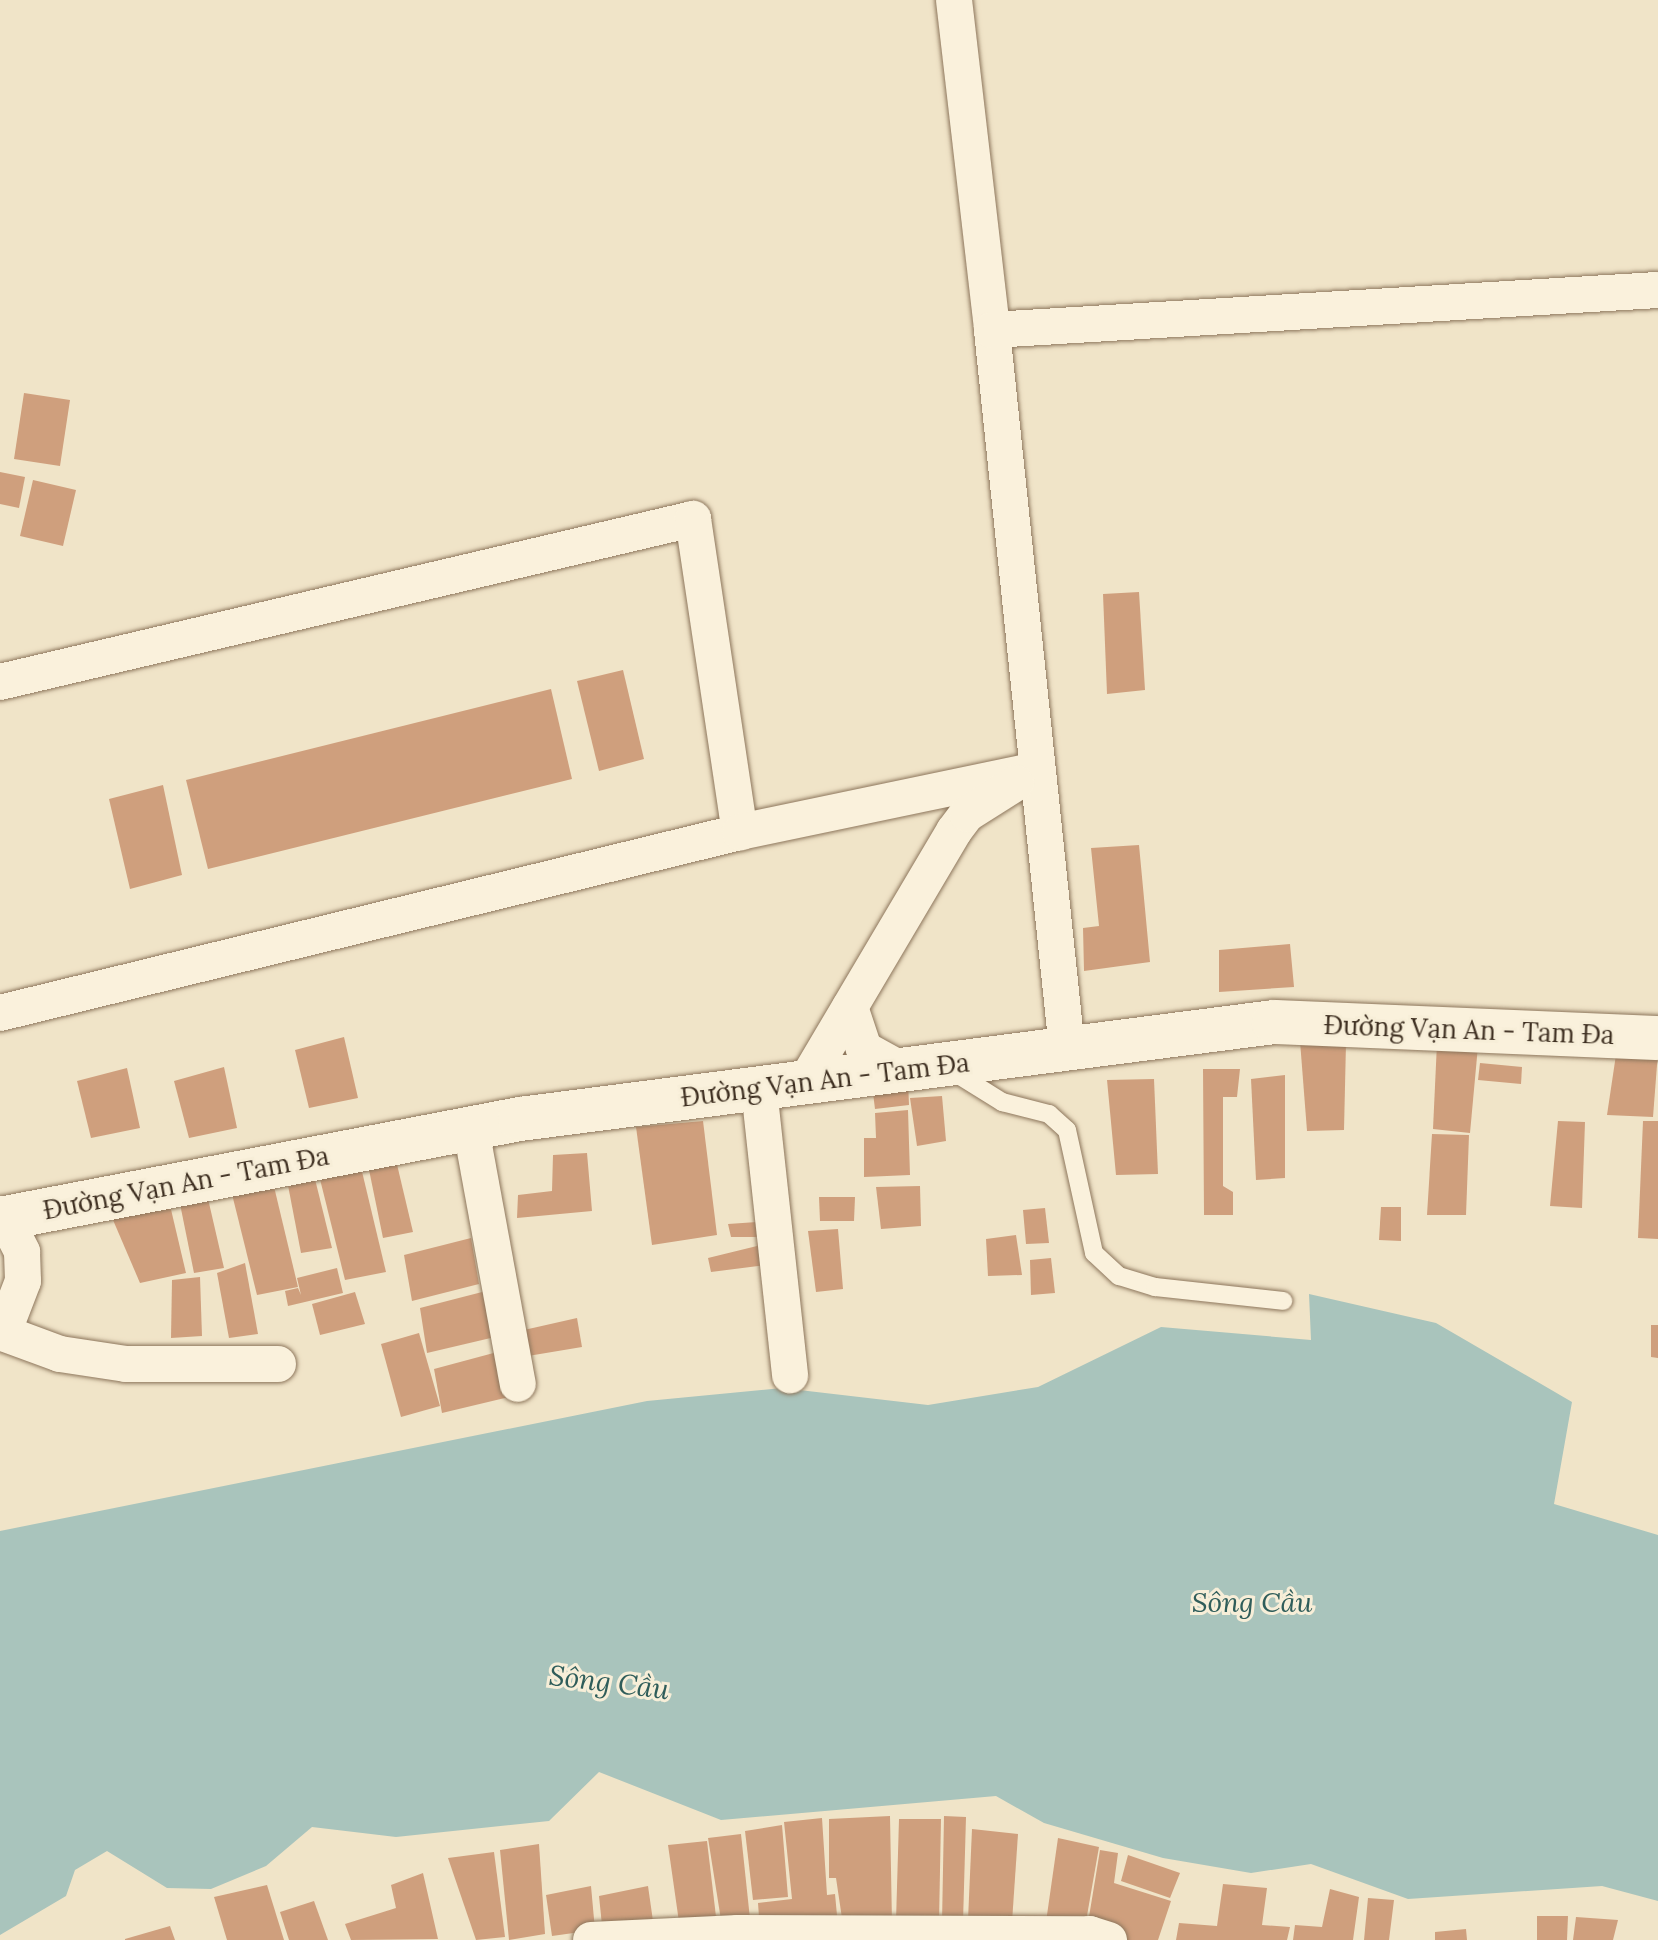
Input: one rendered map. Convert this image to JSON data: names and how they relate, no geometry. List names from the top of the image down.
{
  "streets": {
    "main road": ["Đường Vạn An - Tam Đa"]
  },
  "water": ["Sông Cầu"]
}
